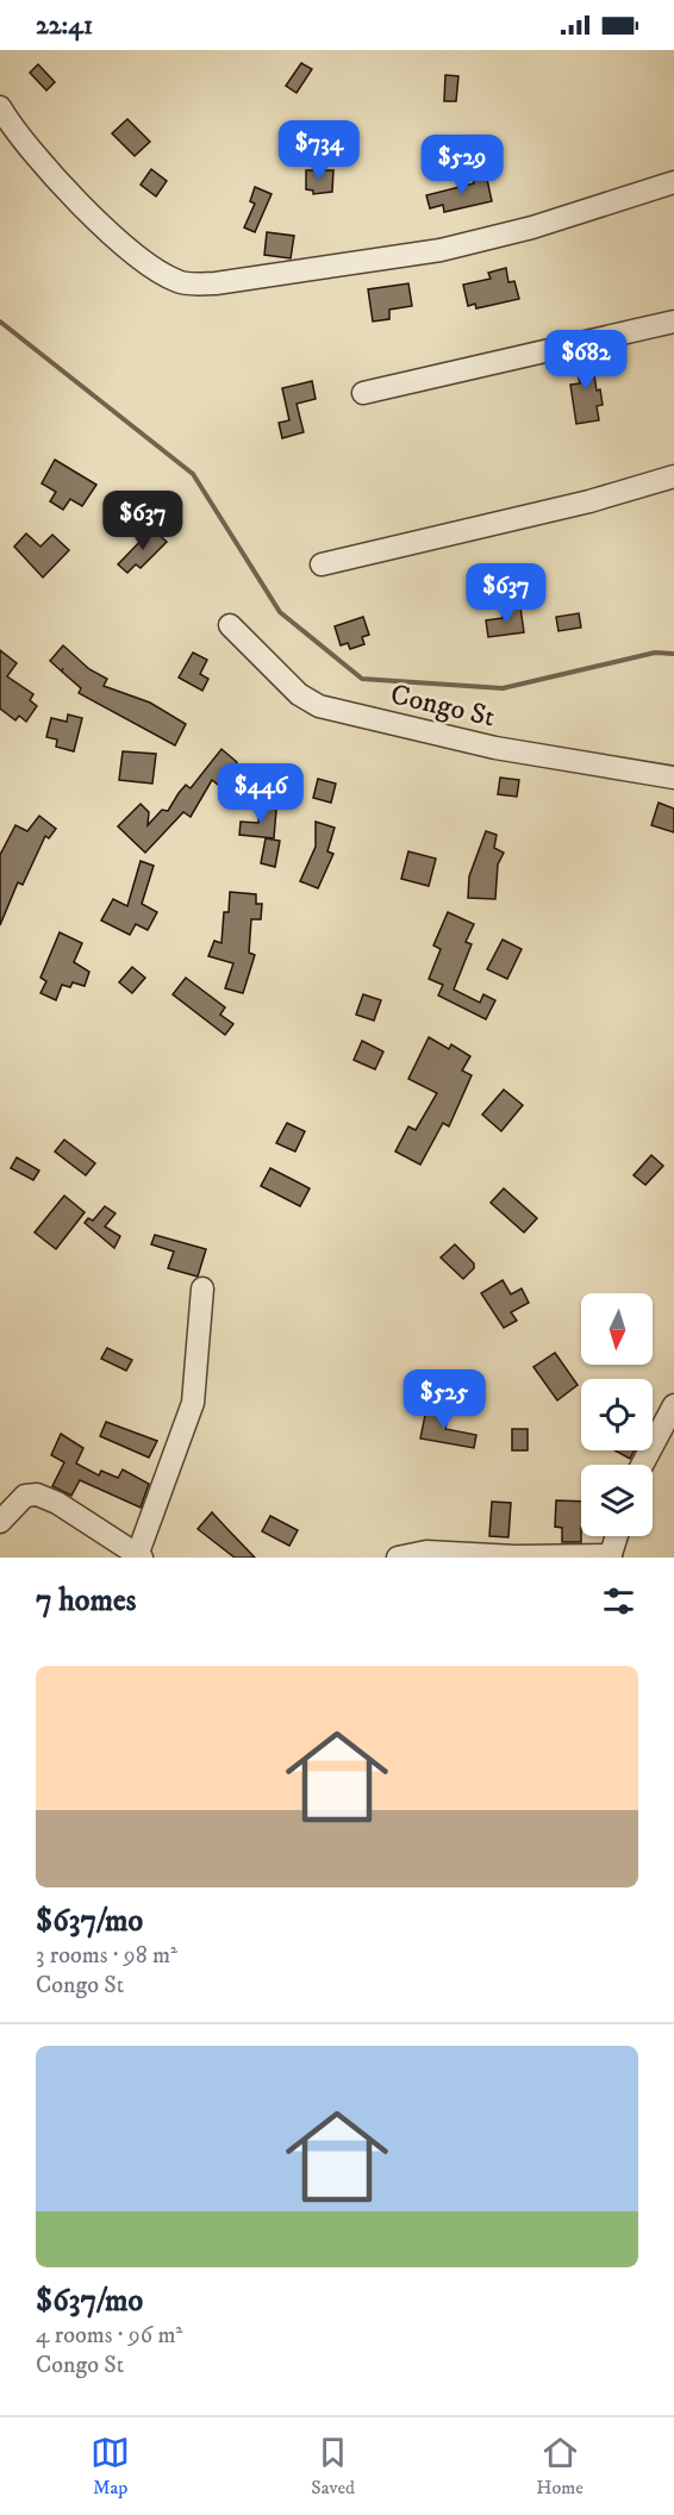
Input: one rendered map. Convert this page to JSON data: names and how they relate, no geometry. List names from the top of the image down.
{
  "streets": {
    "street": ["Congo St"]
  },
  "north": "bottom",
  "page": {
    "status": "22:41",
    "price": [
      "$734",
      "$529",
      "$682",
      "$637",
      "$637",
      "$446",
      "$525"
    ],
    "heading": "7 homes",
    "list": [
      {
        "name": "$637/mo",
        "note": "3 rooms · 98 m² · Congo St"
      },
      {
        "name": "$637/mo",
        "note": "4 rooms · 96 m² · Congo St"
      }
    ],
    "tabs": ["Map", "Saved", "Home"]
  }
}
